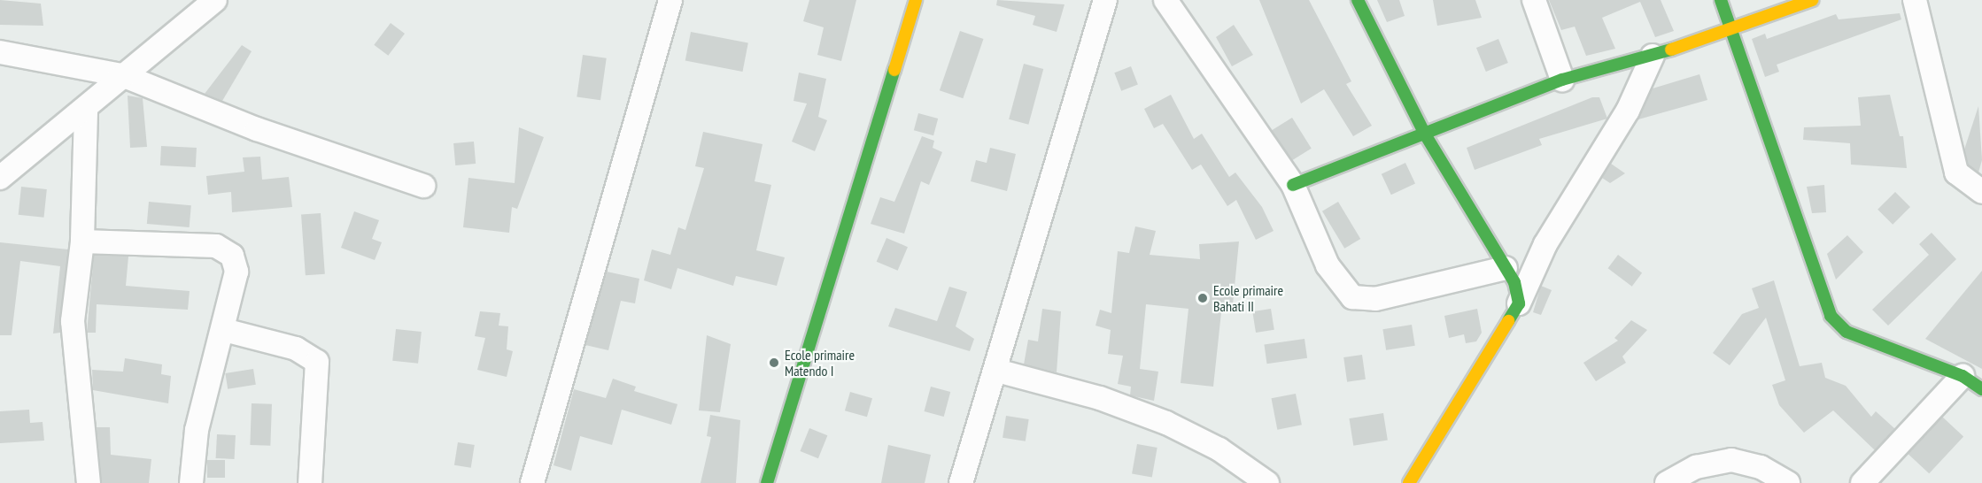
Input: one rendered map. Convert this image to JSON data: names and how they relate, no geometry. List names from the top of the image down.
{
  "places": ["Ecole primaire Bahati II", "Ecole primaire Matendo I"]
}
